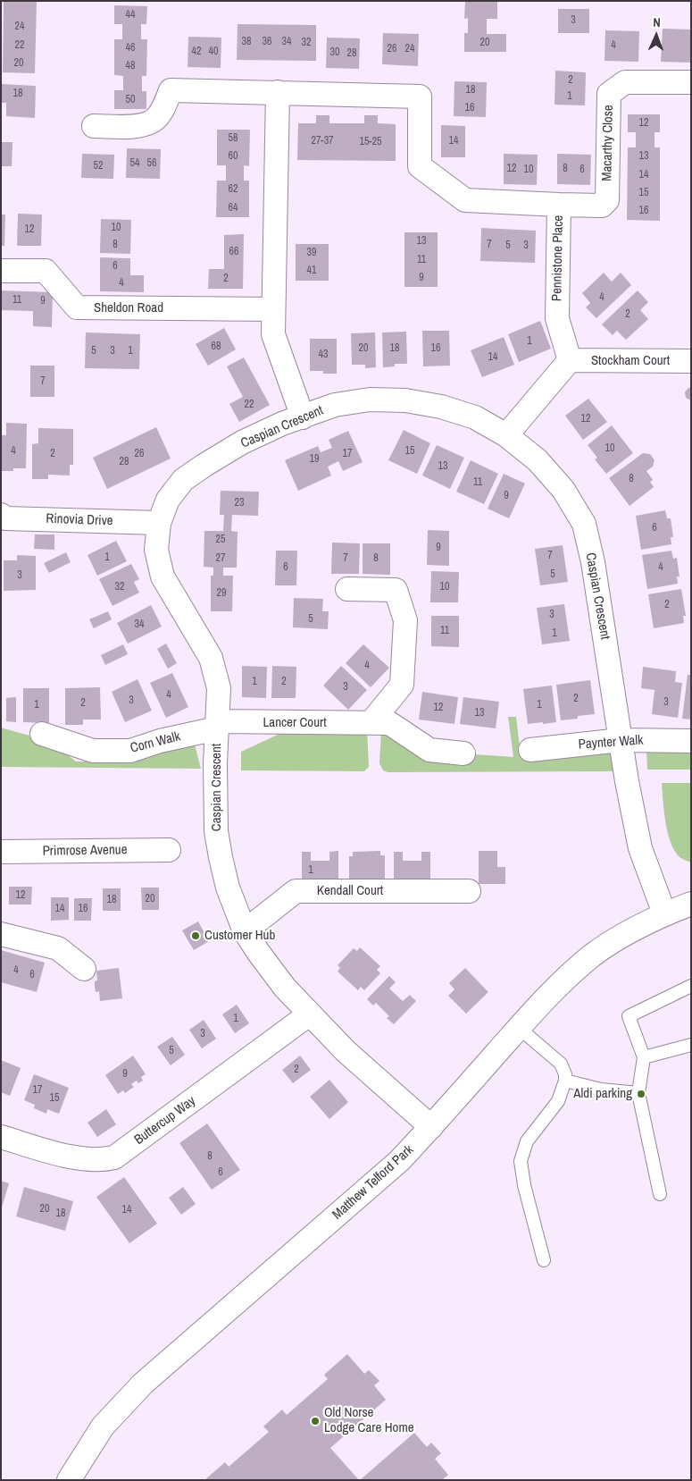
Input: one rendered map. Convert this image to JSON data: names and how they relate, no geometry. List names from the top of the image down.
{
  "streets": {
    "street": [
      "Macarthy Close",
      "Pennistone Place",
      "Sheldon Road",
      "Stockham Court",
      "Caspian Crescent",
      "Rinovia Drive",
      "Lancer Court",
      "Corn Walk",
      "Paynter Walk",
      "Primrose Avenue",
      "Kendall Court",
      "Buttercup Way",
      "Matthew Telford Park"
    ]
  },
  "crossings": [
    ["Macarthy Close", "Pennistone Place"],
    ["Pennistone Place", "Stockham Court"],
    ["Caspian Crescent", "Rinovia Drive"],
    ["Caspian Crescent", "Lancer Court"],
    ["Caspian Crescent", "Corn Walk"],
    ["Caspian Crescent", "Paynter Walk"],
    ["Caspian Crescent", "Kendall Court"],
    ["Caspian Crescent", "Buttercup Way"],
    ["Caspian Crescent", "Matthew Telford Park"],
    ["Lancer Court", "Corn Walk"]
  ],
  "places": ["Customer Hub", "Aldi parking", "Old Norse Lodge Care Home"],
  "house_numbers": [
    "44",
    "3",
    "24",
    "38",
    "36",
    "34",
    "32",
    "20",
    "22",
    "4",
    "46",
    "26",
    "24",
    "42",
    "40",
    "30",
    "28",
    "20",
    "48",
    "2",
    "18",
    "18",
    "1",
    "50",
    "16",
    "12",
    "58",
    "27-37",
    "14",
    "15-25",
    "60",
    "13",
    "54",
    "56",
    "52",
    "12",
    "8",
    "10",
    "6",
    "14",
    "62",
    "15",
    "64",
    "16",
    "10",
    "12",
    "13",
    "8",
    "7",
    "5",
    "3",
    "66",
    "39",
    "11",
    "6",
    "41",
    "9",
    "2",
    "4",
    "4",
    "11",
    "9",
    "2",
    "1",
    "68",
    "20",
    "18",
    "16",
    "5",
    "3",
    "1",
    "43",
    "14",
    "7",
    "22",
    "12",
    "10",
    "4",
    "15",
    "2",
    "26",
    "17",
    "19",
    "28",
    "13",
    "8",
    "11",
    "9",
    "23",
    "6",
    "25",
    "9",
    "7",
    "1",
    "27",
    "7",
    "8",
    "6",
    "4",
    "5",
    "3",
    "32",
    "10",
    "29",
    "2",
    "3",
    "5",
    "34",
    "11",
    "1",
    "4",
    "1",
    "2",
    "3",
    "4",
    "2",
    "3",
    "3",
    "2",
    "1",
    "1",
    "12",
    "13",
    "1",
    "12",
    "20",
    "18",
    "14",
    "16",
    "4",
    "6",
    "1",
    "3",
    "5",
    "2",
    "9",
    "17",
    "15",
    "8",
    "6",
    "20",
    "14",
    "18"
  ],
  "north": "top"
}
